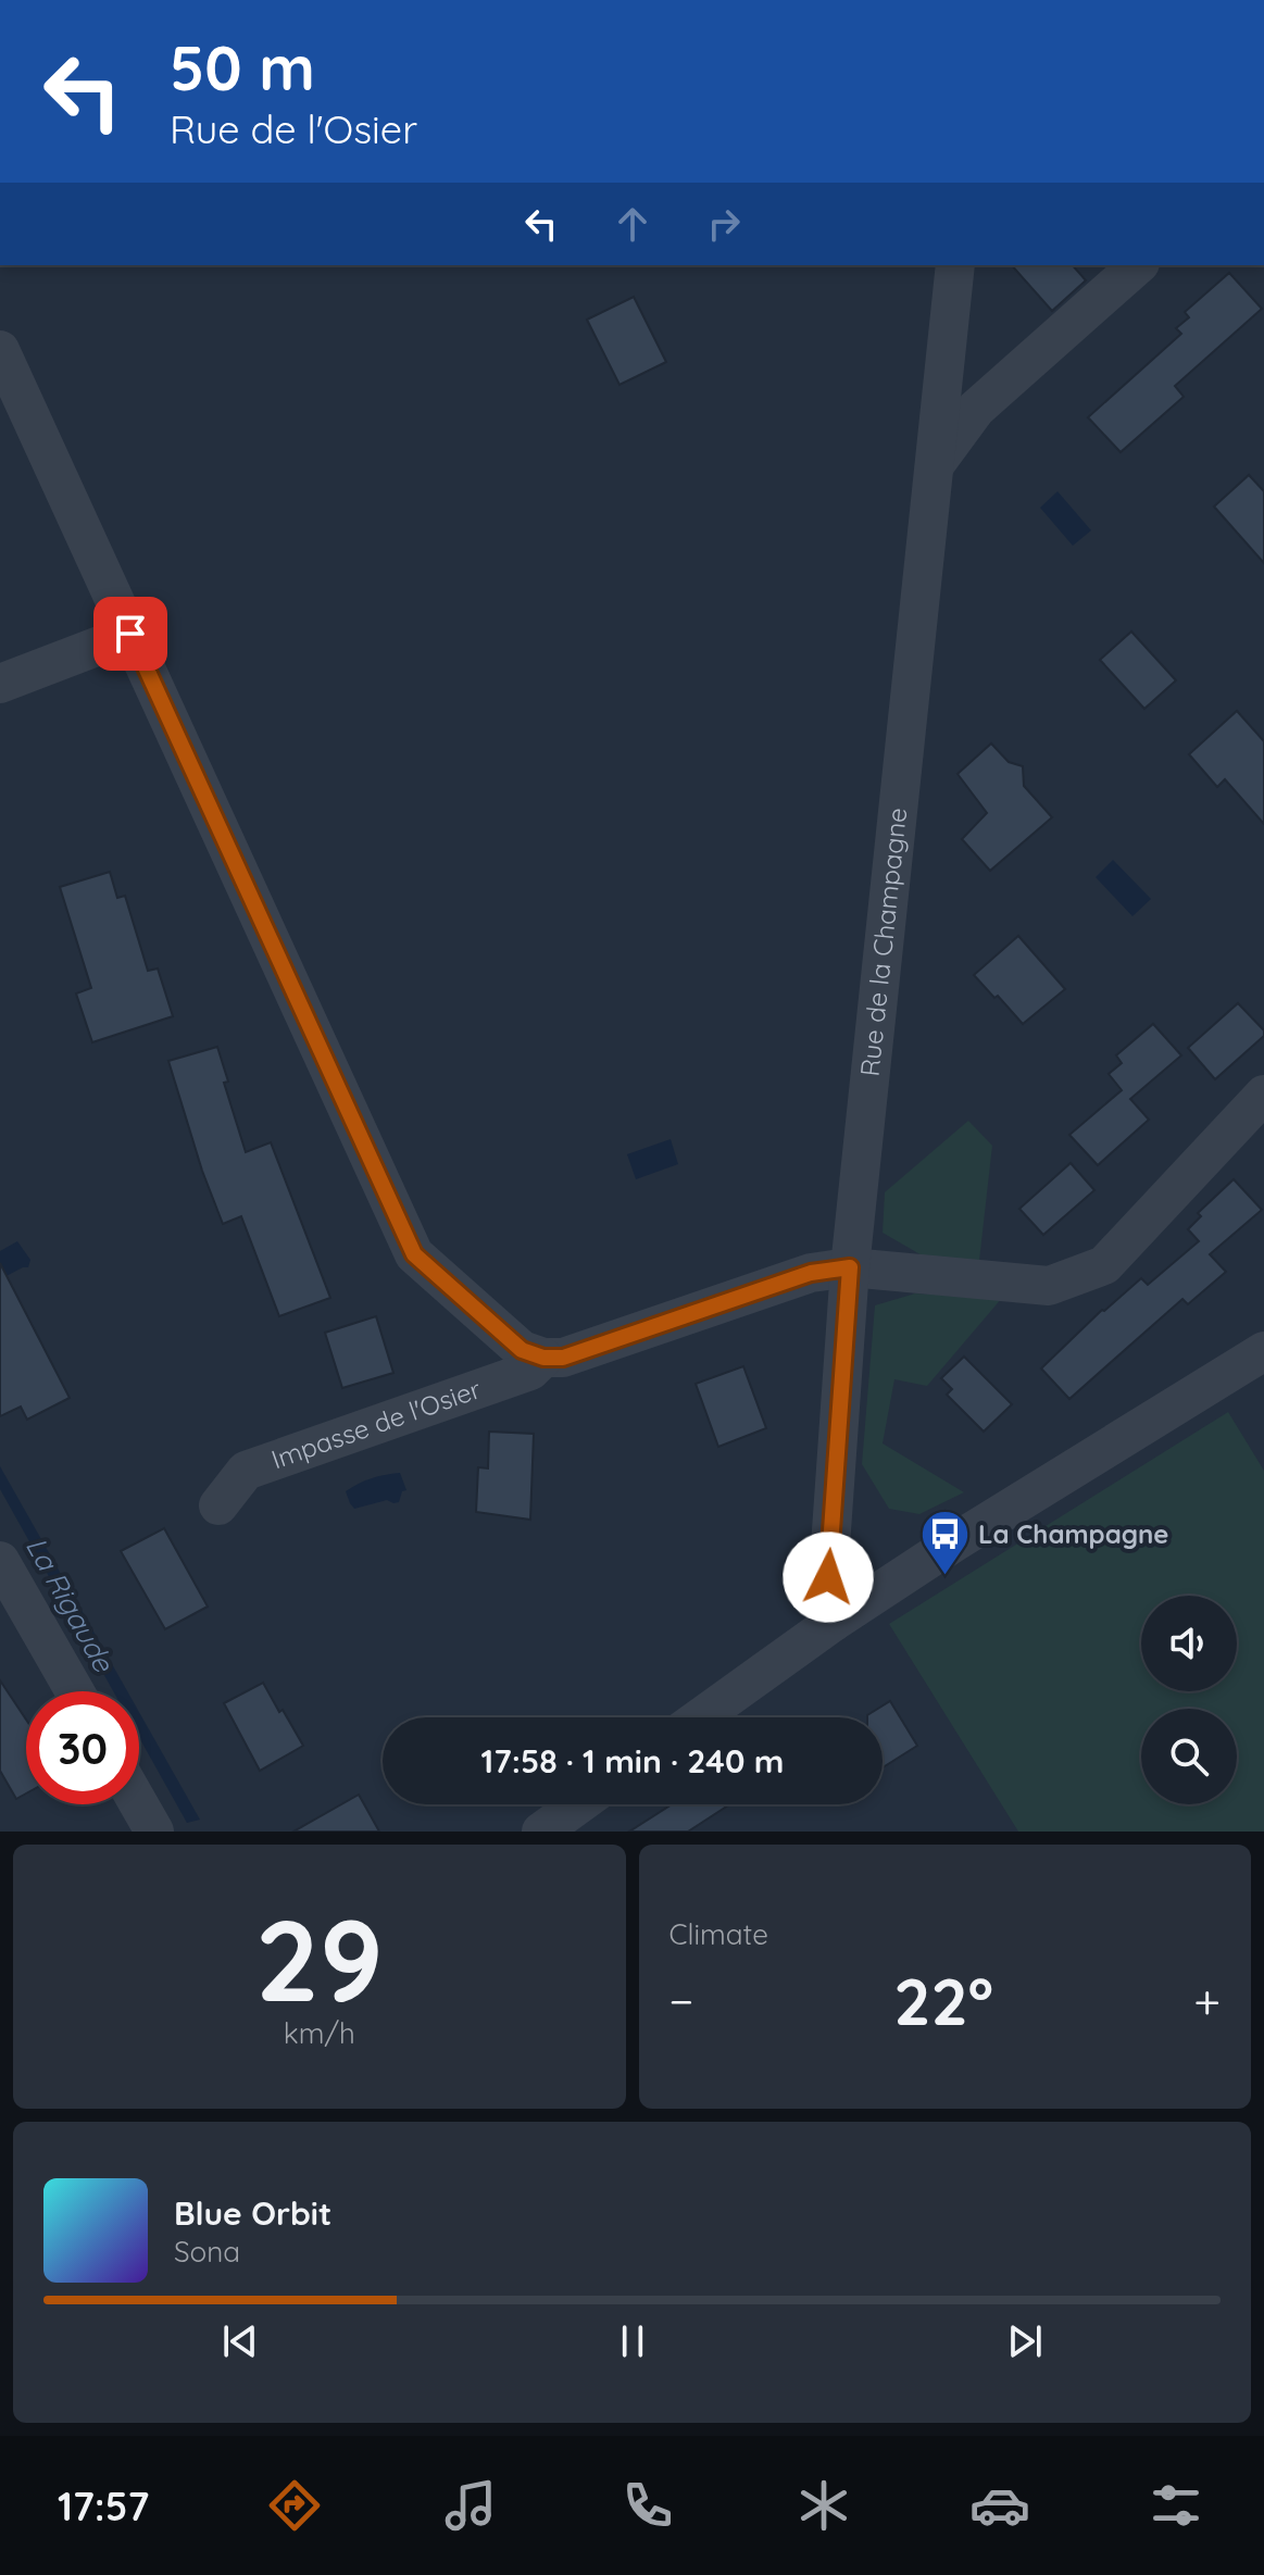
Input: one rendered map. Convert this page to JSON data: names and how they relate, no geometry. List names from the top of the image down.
{
  "streets": {
    "street": ["Rue de la Champagne", "Impasse de l'Osier"]
  },
  "crossings": [
    ["Rue de la Champagne", "Impasse de l'Osier"]
  ],
  "water": ["La Rigaude"],
  "places": {
    "bus stop": ["La Champagne"]
  },
  "page": {
    "turn": ["50 m", "Rue de l'Osier"],
    "limit": "30",
    "trip": "17:58 · 1 min · 240 m",
    "tile": [
      ["29", "km/h"],
      "Climate"
    ],
    "heat": ["−", "22°", "+"],
    "song": ["Blue Orbit", "Sona"],
    "tabs": "17:57"
  }
}
